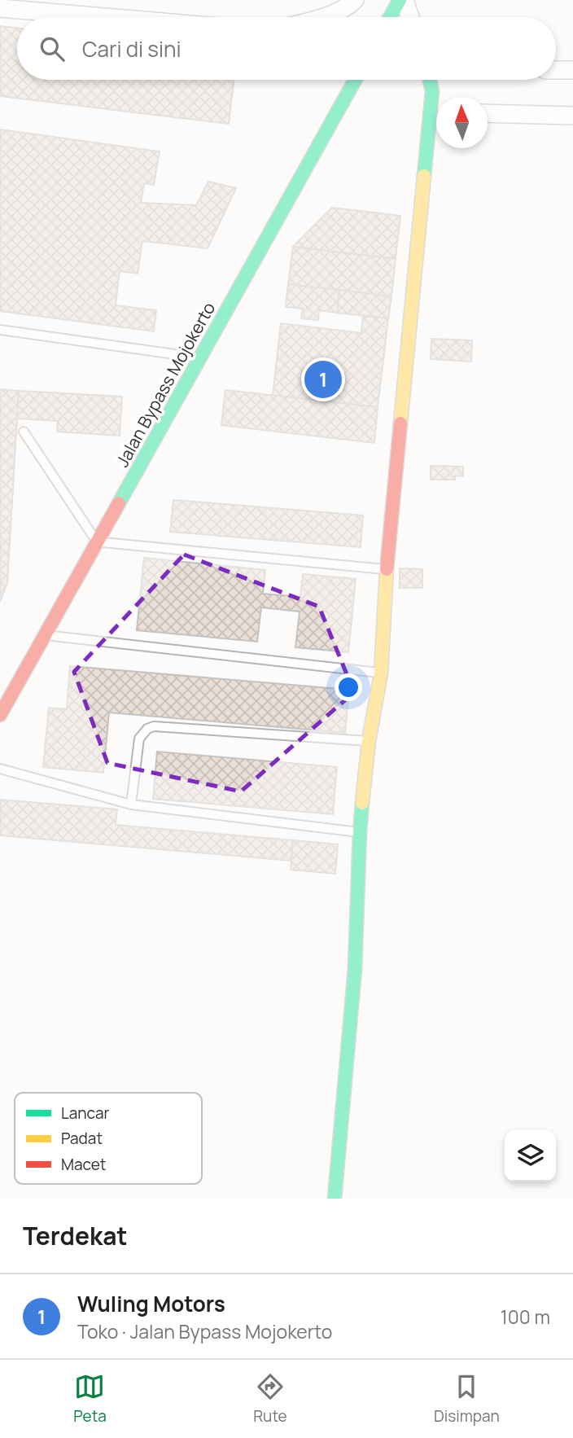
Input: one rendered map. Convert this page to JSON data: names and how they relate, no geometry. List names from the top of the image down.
{
  "streets": {
    "main road": ["Jalan Bypass Mojokerto"]
  },
  "legend": ["Lancar", "Padat", "Macet"],
  "north": "top",
  "page": {
    "search": "Cari di sini",
    "pins": "1",
    "heading": "Terdekat",
    "list": [
      {
        "mark": "1",
        "name": "Wuling Motors",
        "note": "Toko · Jalan Bypass Mojokerto",
        "value": "100 m"
      }
    ],
    "nav": ["Peta", "Rute", "Disimpan"]
  }
}
